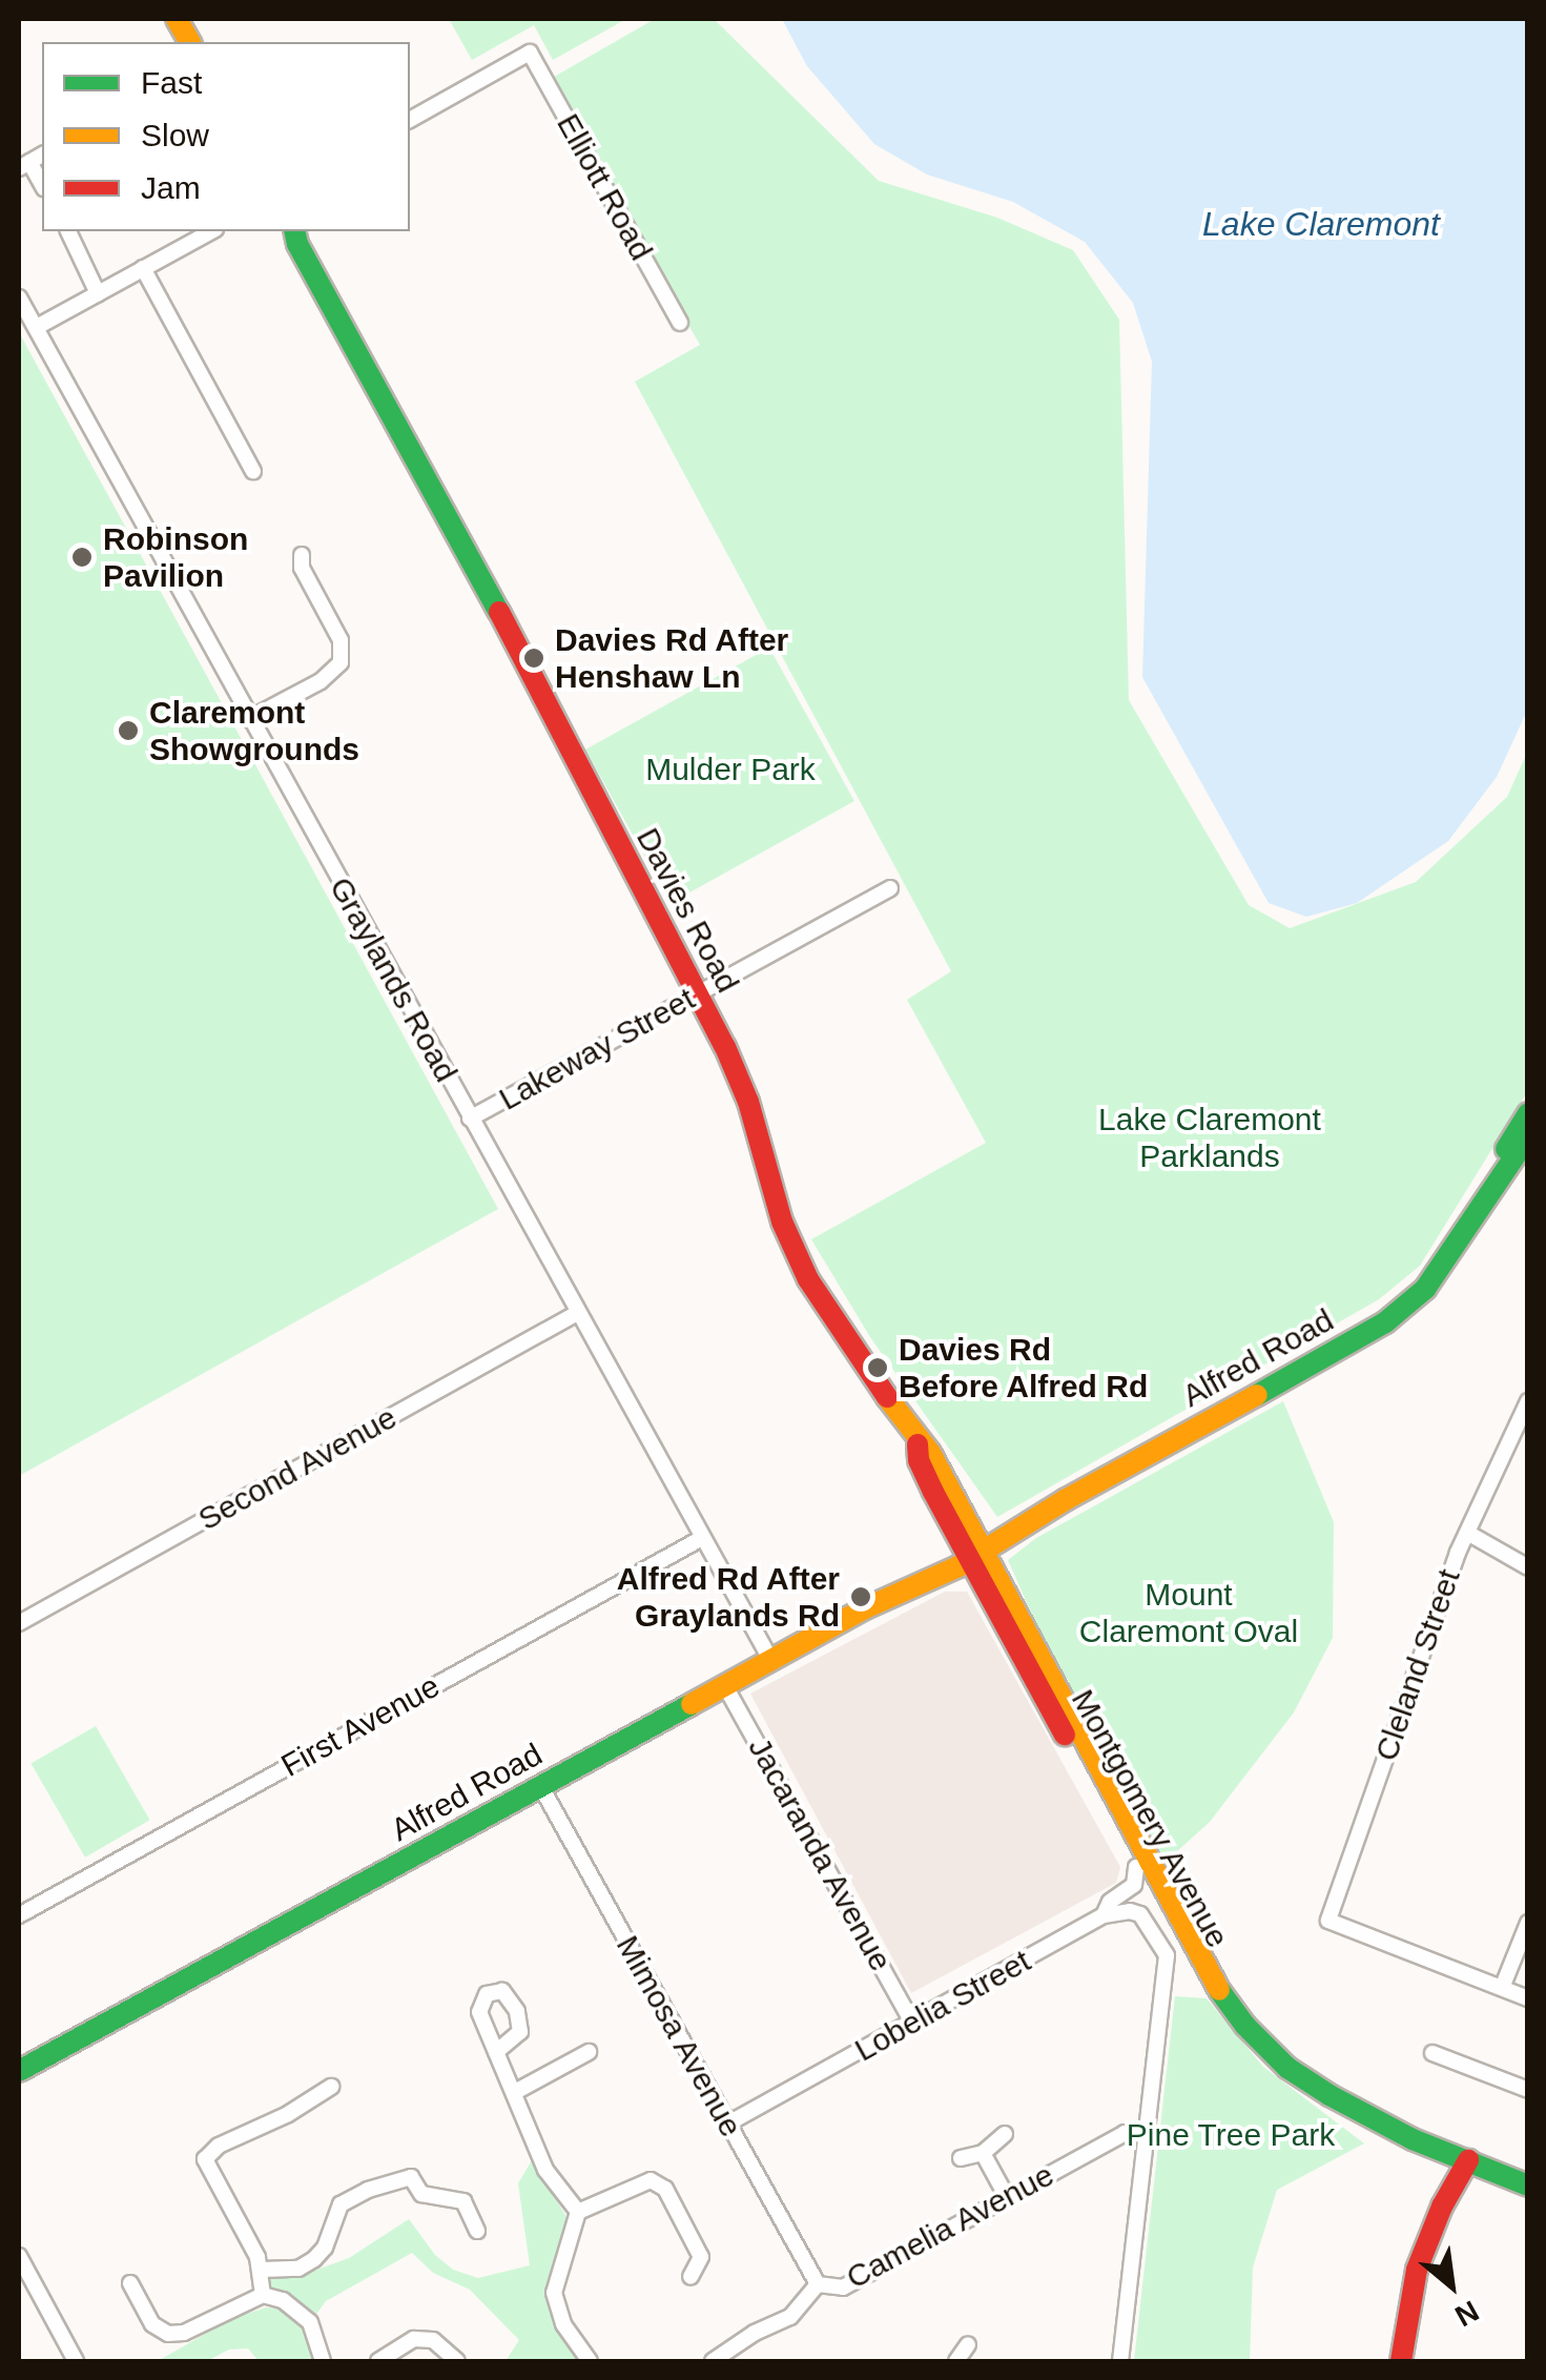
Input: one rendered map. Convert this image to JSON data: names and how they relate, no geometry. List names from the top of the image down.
{
  "streets": {
    "main road": ["Davies Road", "Alfred Road", "Montgomery Avenue"],
    "street": [
      "Elliott Road",
      "Graylands Road",
      "Lakeway Street",
      "Second Avenue",
      "Cleland Street",
      "First Avenue",
      "Jacaranda Avenue",
      "Lobelia Street",
      "Mimosa Avenue",
      "Camelia Avenue"
    ]
  },
  "crossings": [
    ["Davies Road", "Lakeway Street"],
    ["Davies Road", "Alfred Road"],
    ["Davies Road", "Montgomery Avenue"],
    ["Graylands Road", "Lakeway Street"],
    ["Graylands Road", "Alfred Road"],
    ["Graylands Road", "Second Avenue"],
    ["Graylands Road", "First Avenue"],
    ["Alfred Road", "Montgomery Avenue"],
    ["Alfred Road", "Jacaranda Avenue"],
    ["Alfred Road", "Mimosa Avenue"],
    ["Montgomery Avenue", "Lobelia Street"],
    ["Jacaranda Avenue", "Lobelia Street"],
    ["Lobelia Street", "Mimosa Avenue"],
    ["Mimosa Avenue", "Camelia Avenue"]
  ],
  "water": ["Lake Claremont"],
  "parks": [
    "Mulder Park",
    "Lake Claremont Parklands",
    "Mount Claremont Oval",
    "Pine Tree Park"
  ],
  "places": [
    "Robinson Pavilion",
    "Davies Rd After Henshaw Ln",
    "Claremont Showgrounds",
    "Davies Rd Before Alfred Rd",
    "Alfred Rd After Graylands Rd"
  ],
  "legend": ["Fast", "Slow", "Jam"],
  "north": "bottom right"
}
